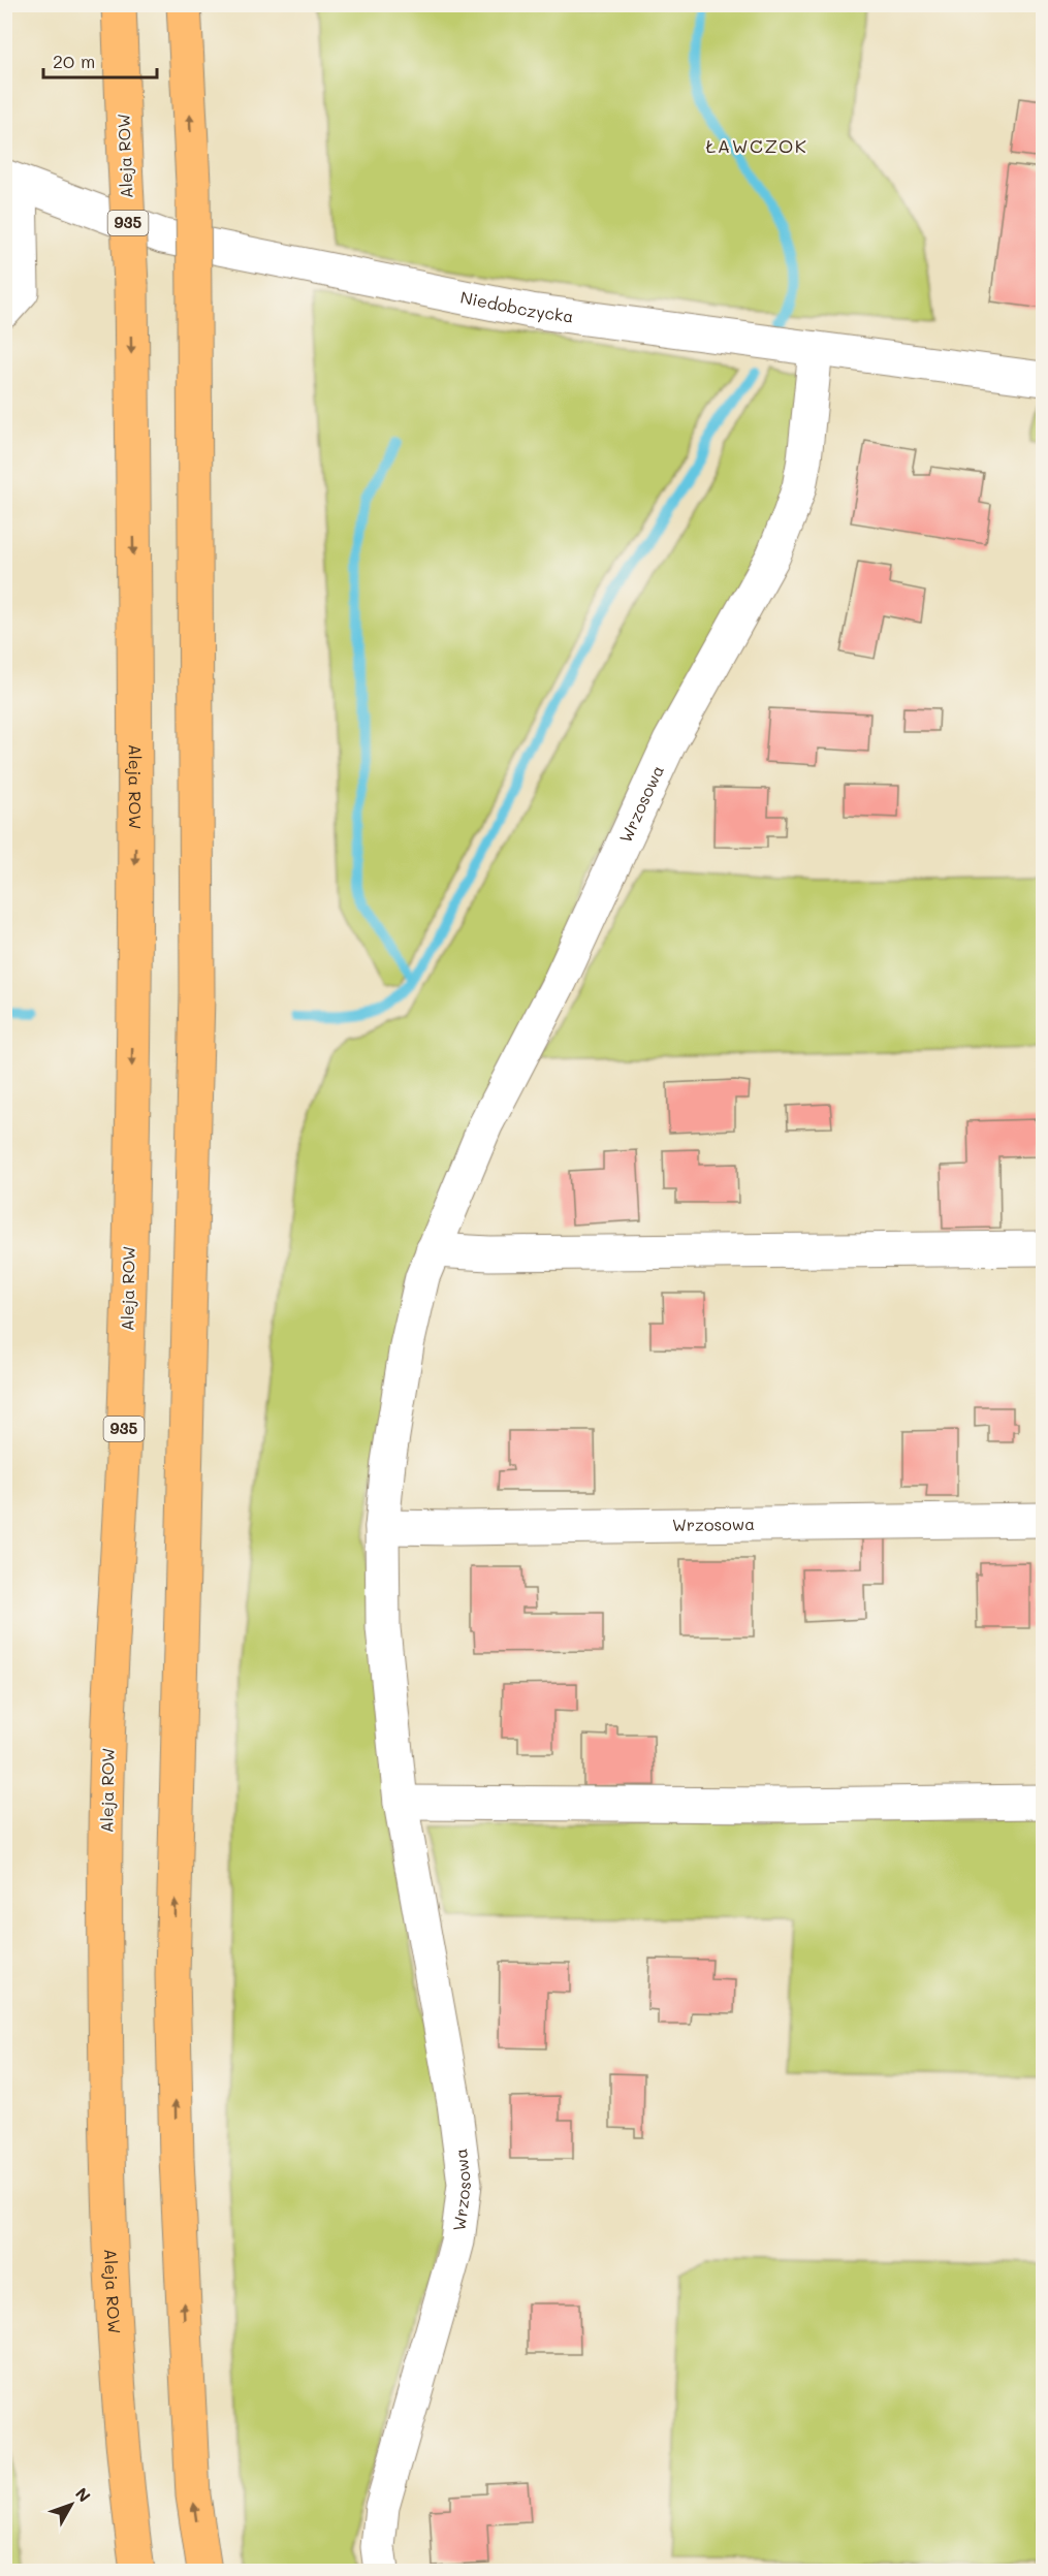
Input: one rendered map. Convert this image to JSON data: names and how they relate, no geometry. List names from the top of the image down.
{
  "streets": {
    "main road": ["Aleja ROW", "935"],
    "street": ["Niedobczycka", "Wrzosowa"]
  },
  "crossings": [
    ["Niedobczycka", "Wrzosowa"]
  ],
  "districts": ["ŁAWCZOK"],
  "scale_bar": "20 m",
  "north": "top right"
}
